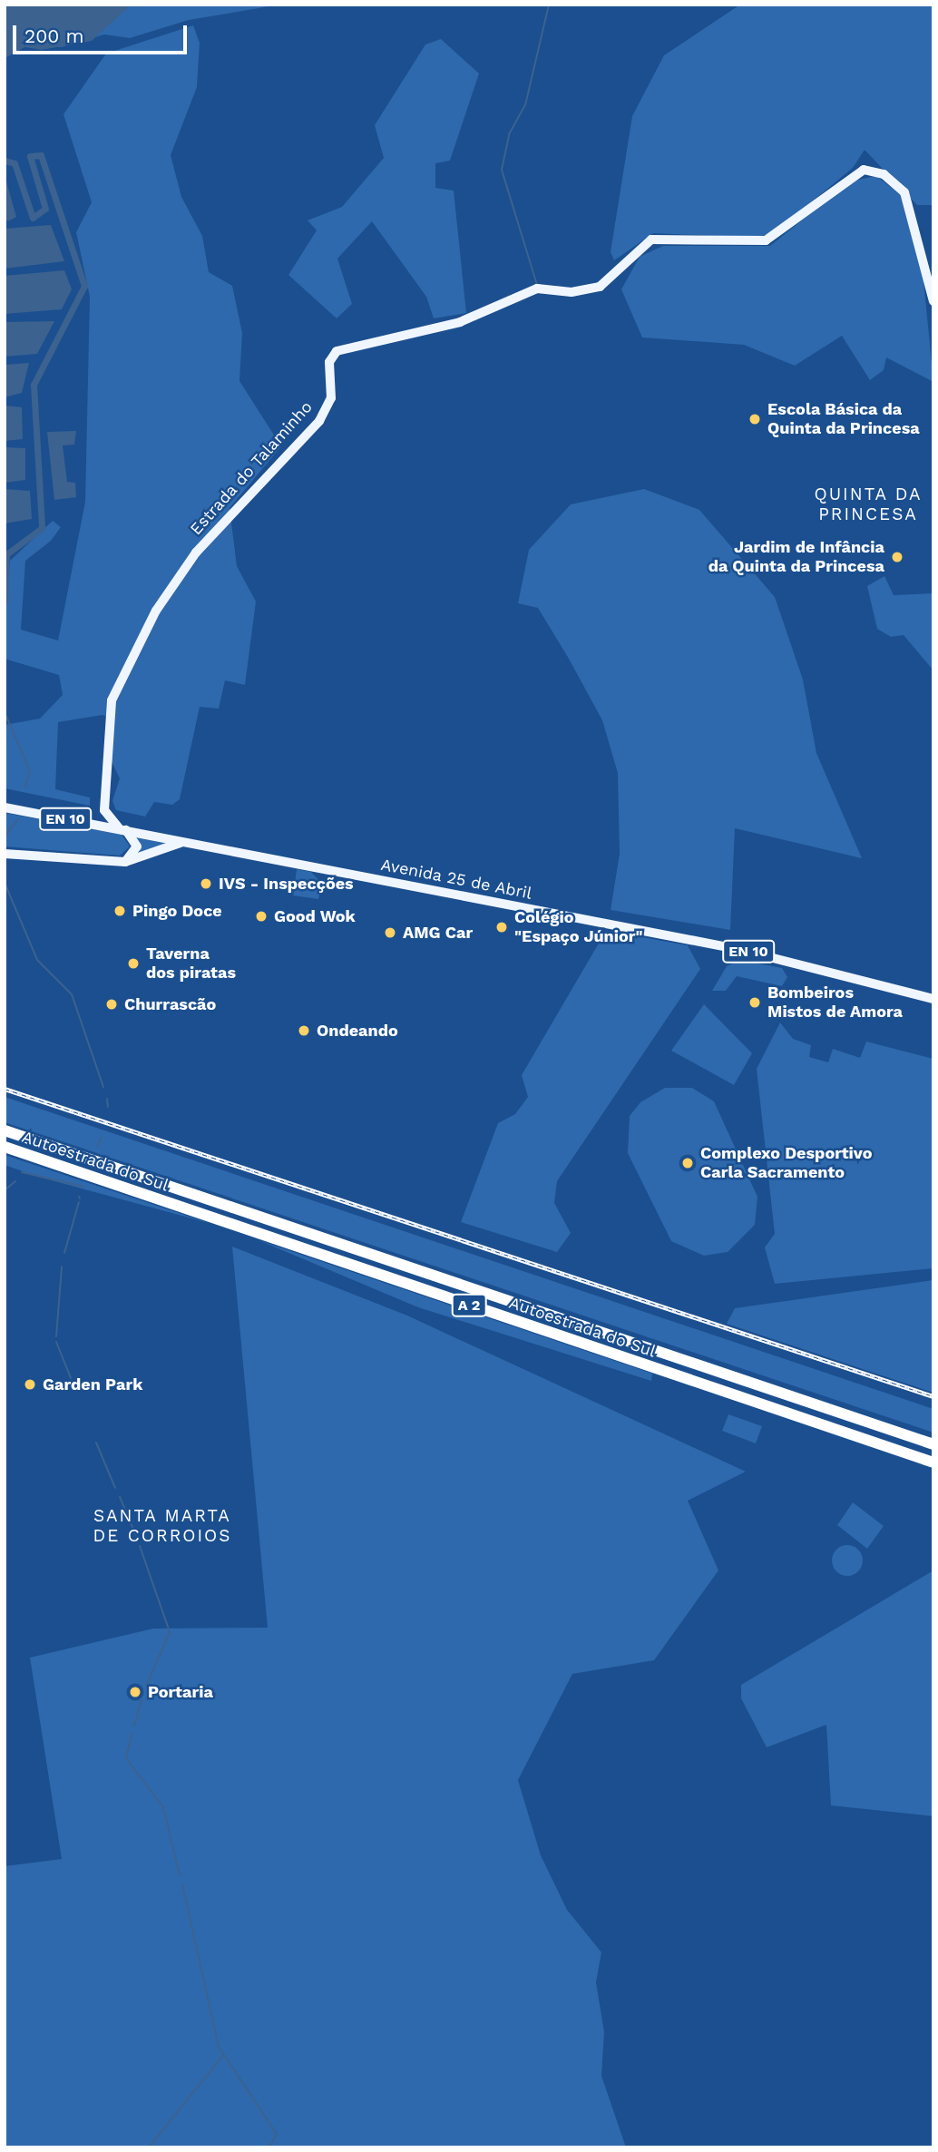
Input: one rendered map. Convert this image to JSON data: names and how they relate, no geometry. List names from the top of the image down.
{
  "streets": {
    "highway": ["Autoestrada do Sul", "A 2"],
    "main road": ["Estrada do Talaminho", "EN 10", "Avenida 25 de Abril"]
  },
  "districts": ["QUINTA DA PRINCESA", "SANTA MARTA DE CORROIOS"],
  "places": [
    "Escola Básica da Quinta da Princesa",
    "Jardim de Infância da Quinta da Princesa",
    "IVS - Inspecções",
    "Pingo Doce",
    "Good Wok",
    "Colégio \"Espaço Júnior\"",
    "AMG Car",
    "Taverna dos piratas",
    "Bombeiros Mistos de Amora",
    "Churrascão",
    "Ondeando",
    "Complexo Desportivo Carla Sacramento",
    "Garden Park",
    "Portaria"
  ],
  "scale_bar": "200 m"
}
